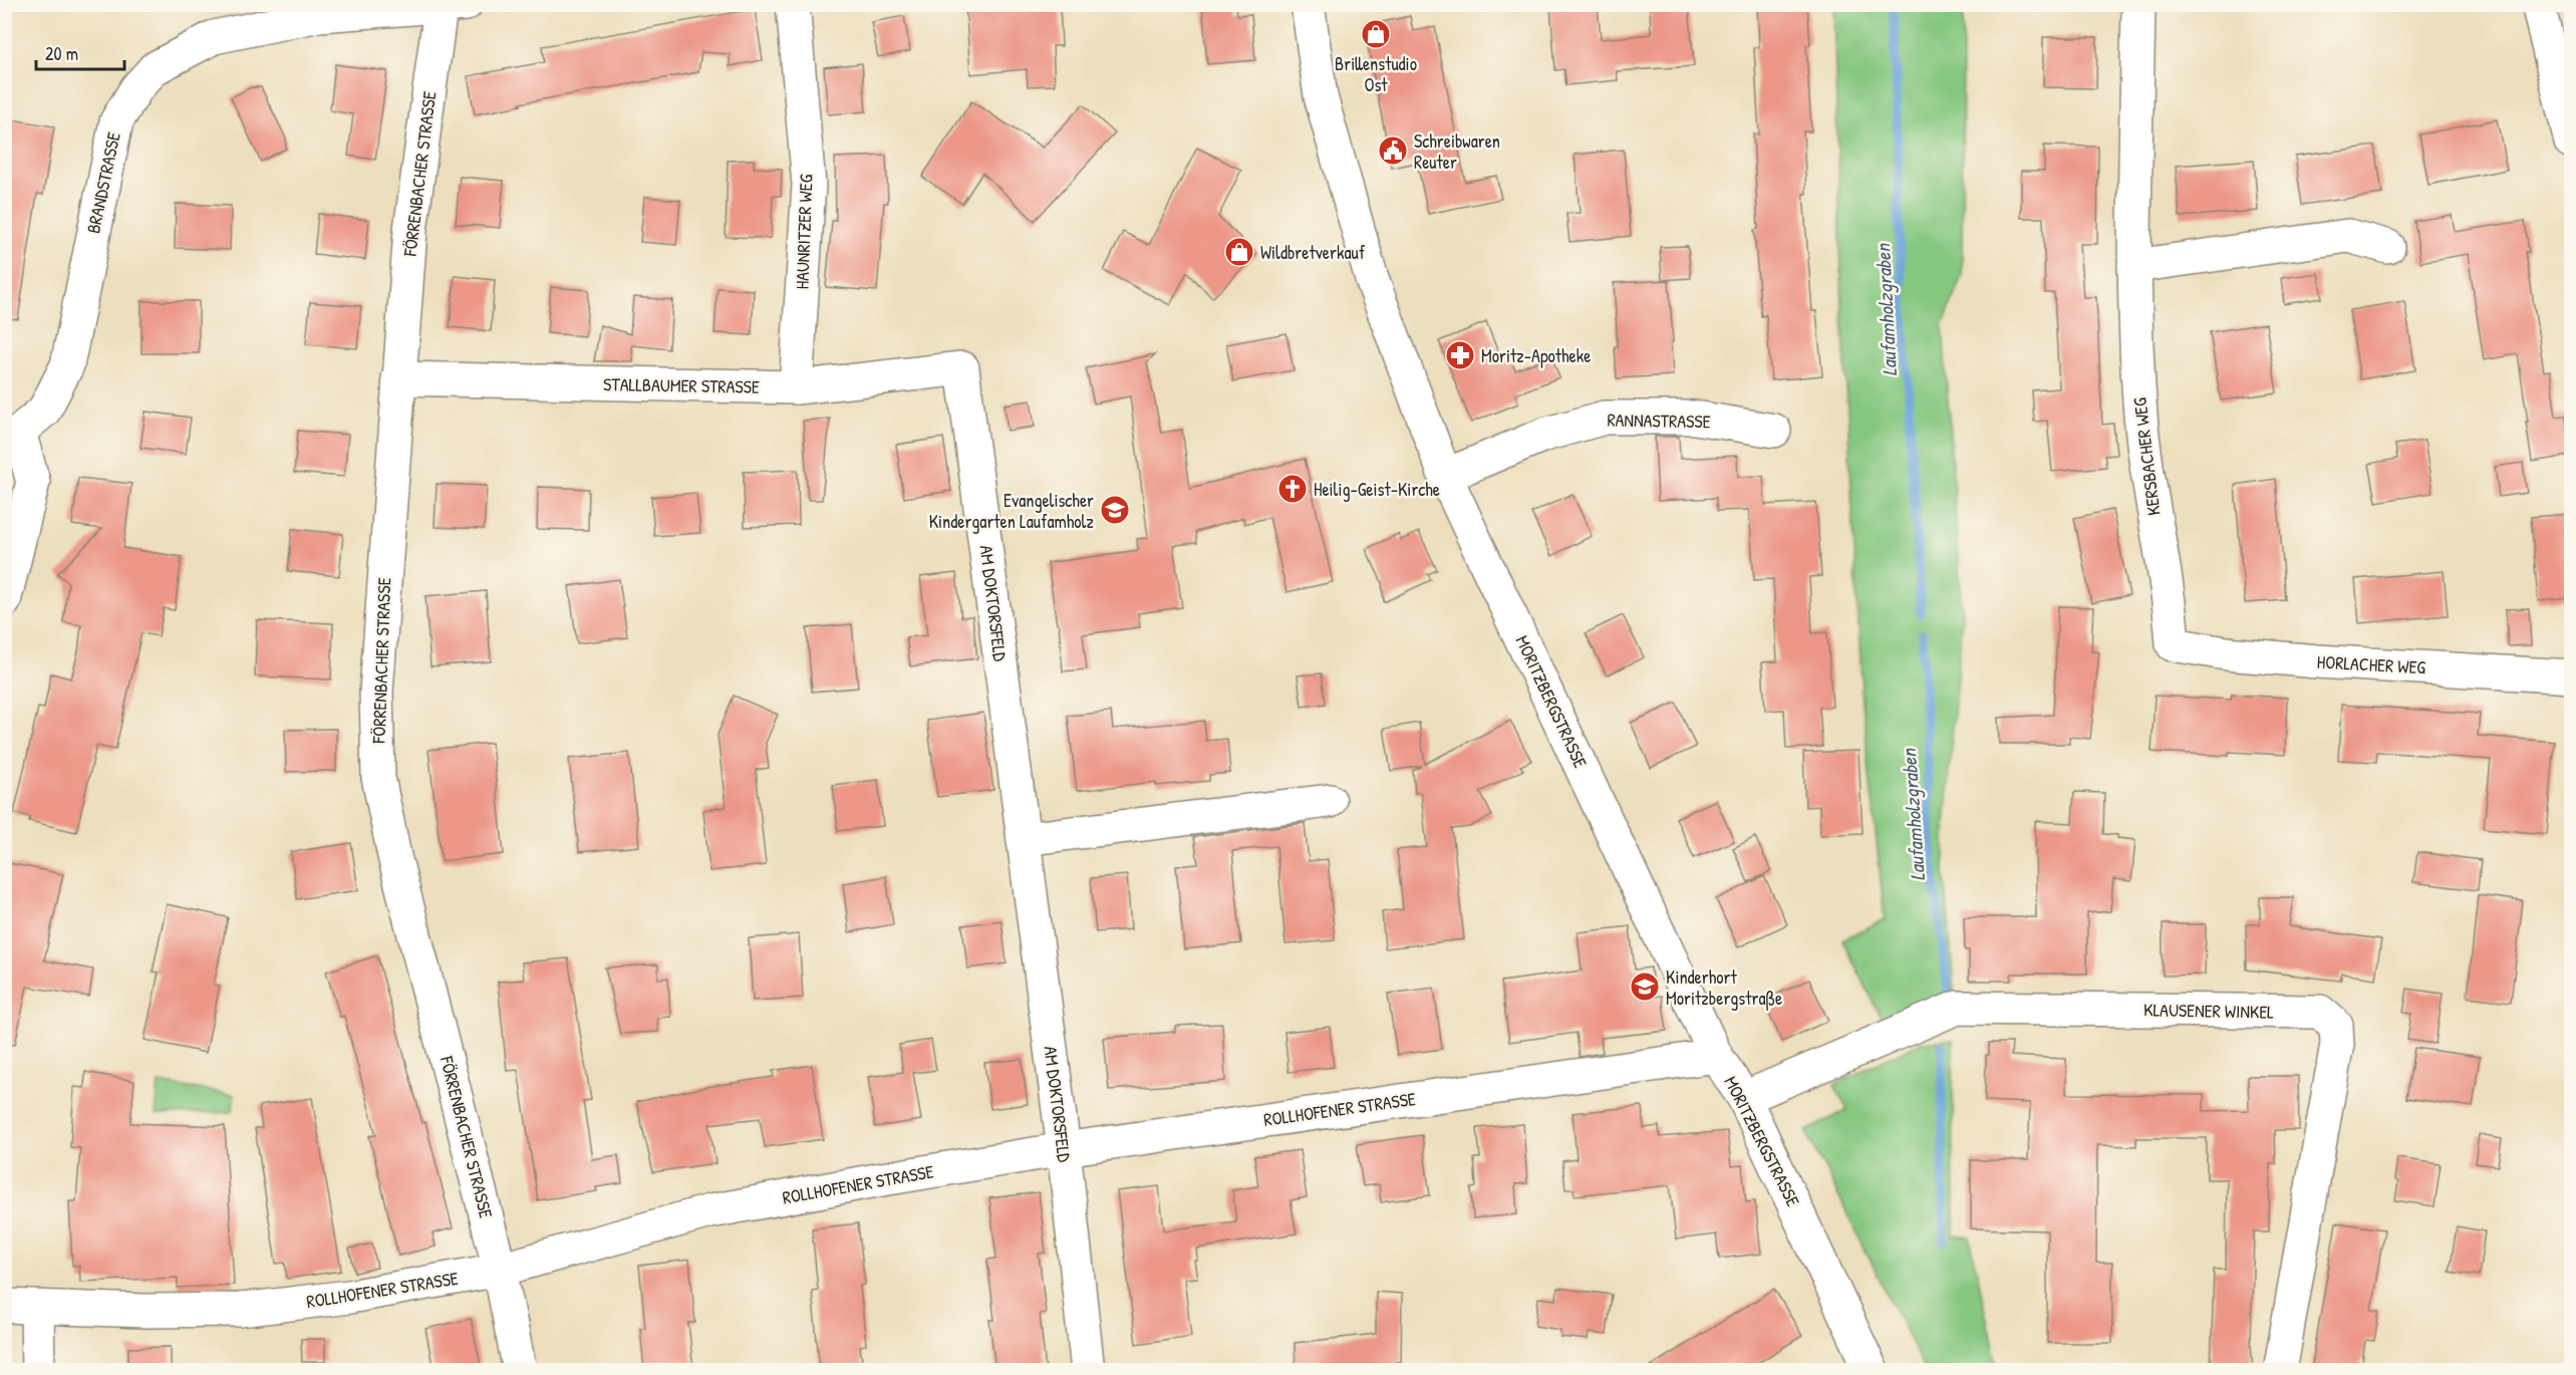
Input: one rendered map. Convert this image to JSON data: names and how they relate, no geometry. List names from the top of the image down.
{
  "streets": {
    "street": [
      "FÖRRENBACHER STRASSE",
      "BRANDSTRASSE",
      "HAUNRITZER WEG",
      "STALLBAUMER STRASSE",
      "RANNASTRASSE",
      "KERSBACHER WEG",
      "AM DOKTORSFELD",
      "HORLACHER WEG",
      "MORITZBERGSTRASSE",
      "KLAUSENER WINKEL",
      "ROLLHOFENER STRASSE"
    ]
  },
  "crossings": [
    ["FÖRRENBACHER STRASSE", "BRANDSTRASSE"],
    ["FÖRRENBACHER STRASSE", "STALLBAUMER STRASSE"],
    ["FÖRRENBACHER STRASSE", "ROLLHOFENER STRASSE"],
    ["HAUNRITZER WEG", "STALLBAUMER STRASSE"],
    ["STALLBAUMER STRASSE", "AM DOKTORSFELD"],
    ["RANNASTRASSE", "MORITZBERGSTRASSE"],
    ["KERSBACHER WEG", "HORLACHER WEG"],
    ["AM DOKTORSFELD", "ROLLHOFENER STRASSE"],
    ["MORITZBERGSTRASSE", "KLAUSENER WINKEL"],
    ["MORITZBERGSTRASSE", "ROLLHOFENER STRASSE"]
  ],
  "water": ["Laufamholzgraben"],
  "places": {
    "shop": ["Brillenstudio Ost", "Wildbretverkauf"],
    "public building": ["Schreibwaren Reuter"],
    "pharmacy": ["Moritz-Apotheke"],
    "church": ["Heilig-Geist-Kirche"],
    "school or university": ["Evangelischer Kindergarten Laufamholz", "Kinderhort Moritzbergstraße"]
  },
  "scale_bar": "20 m"
}
